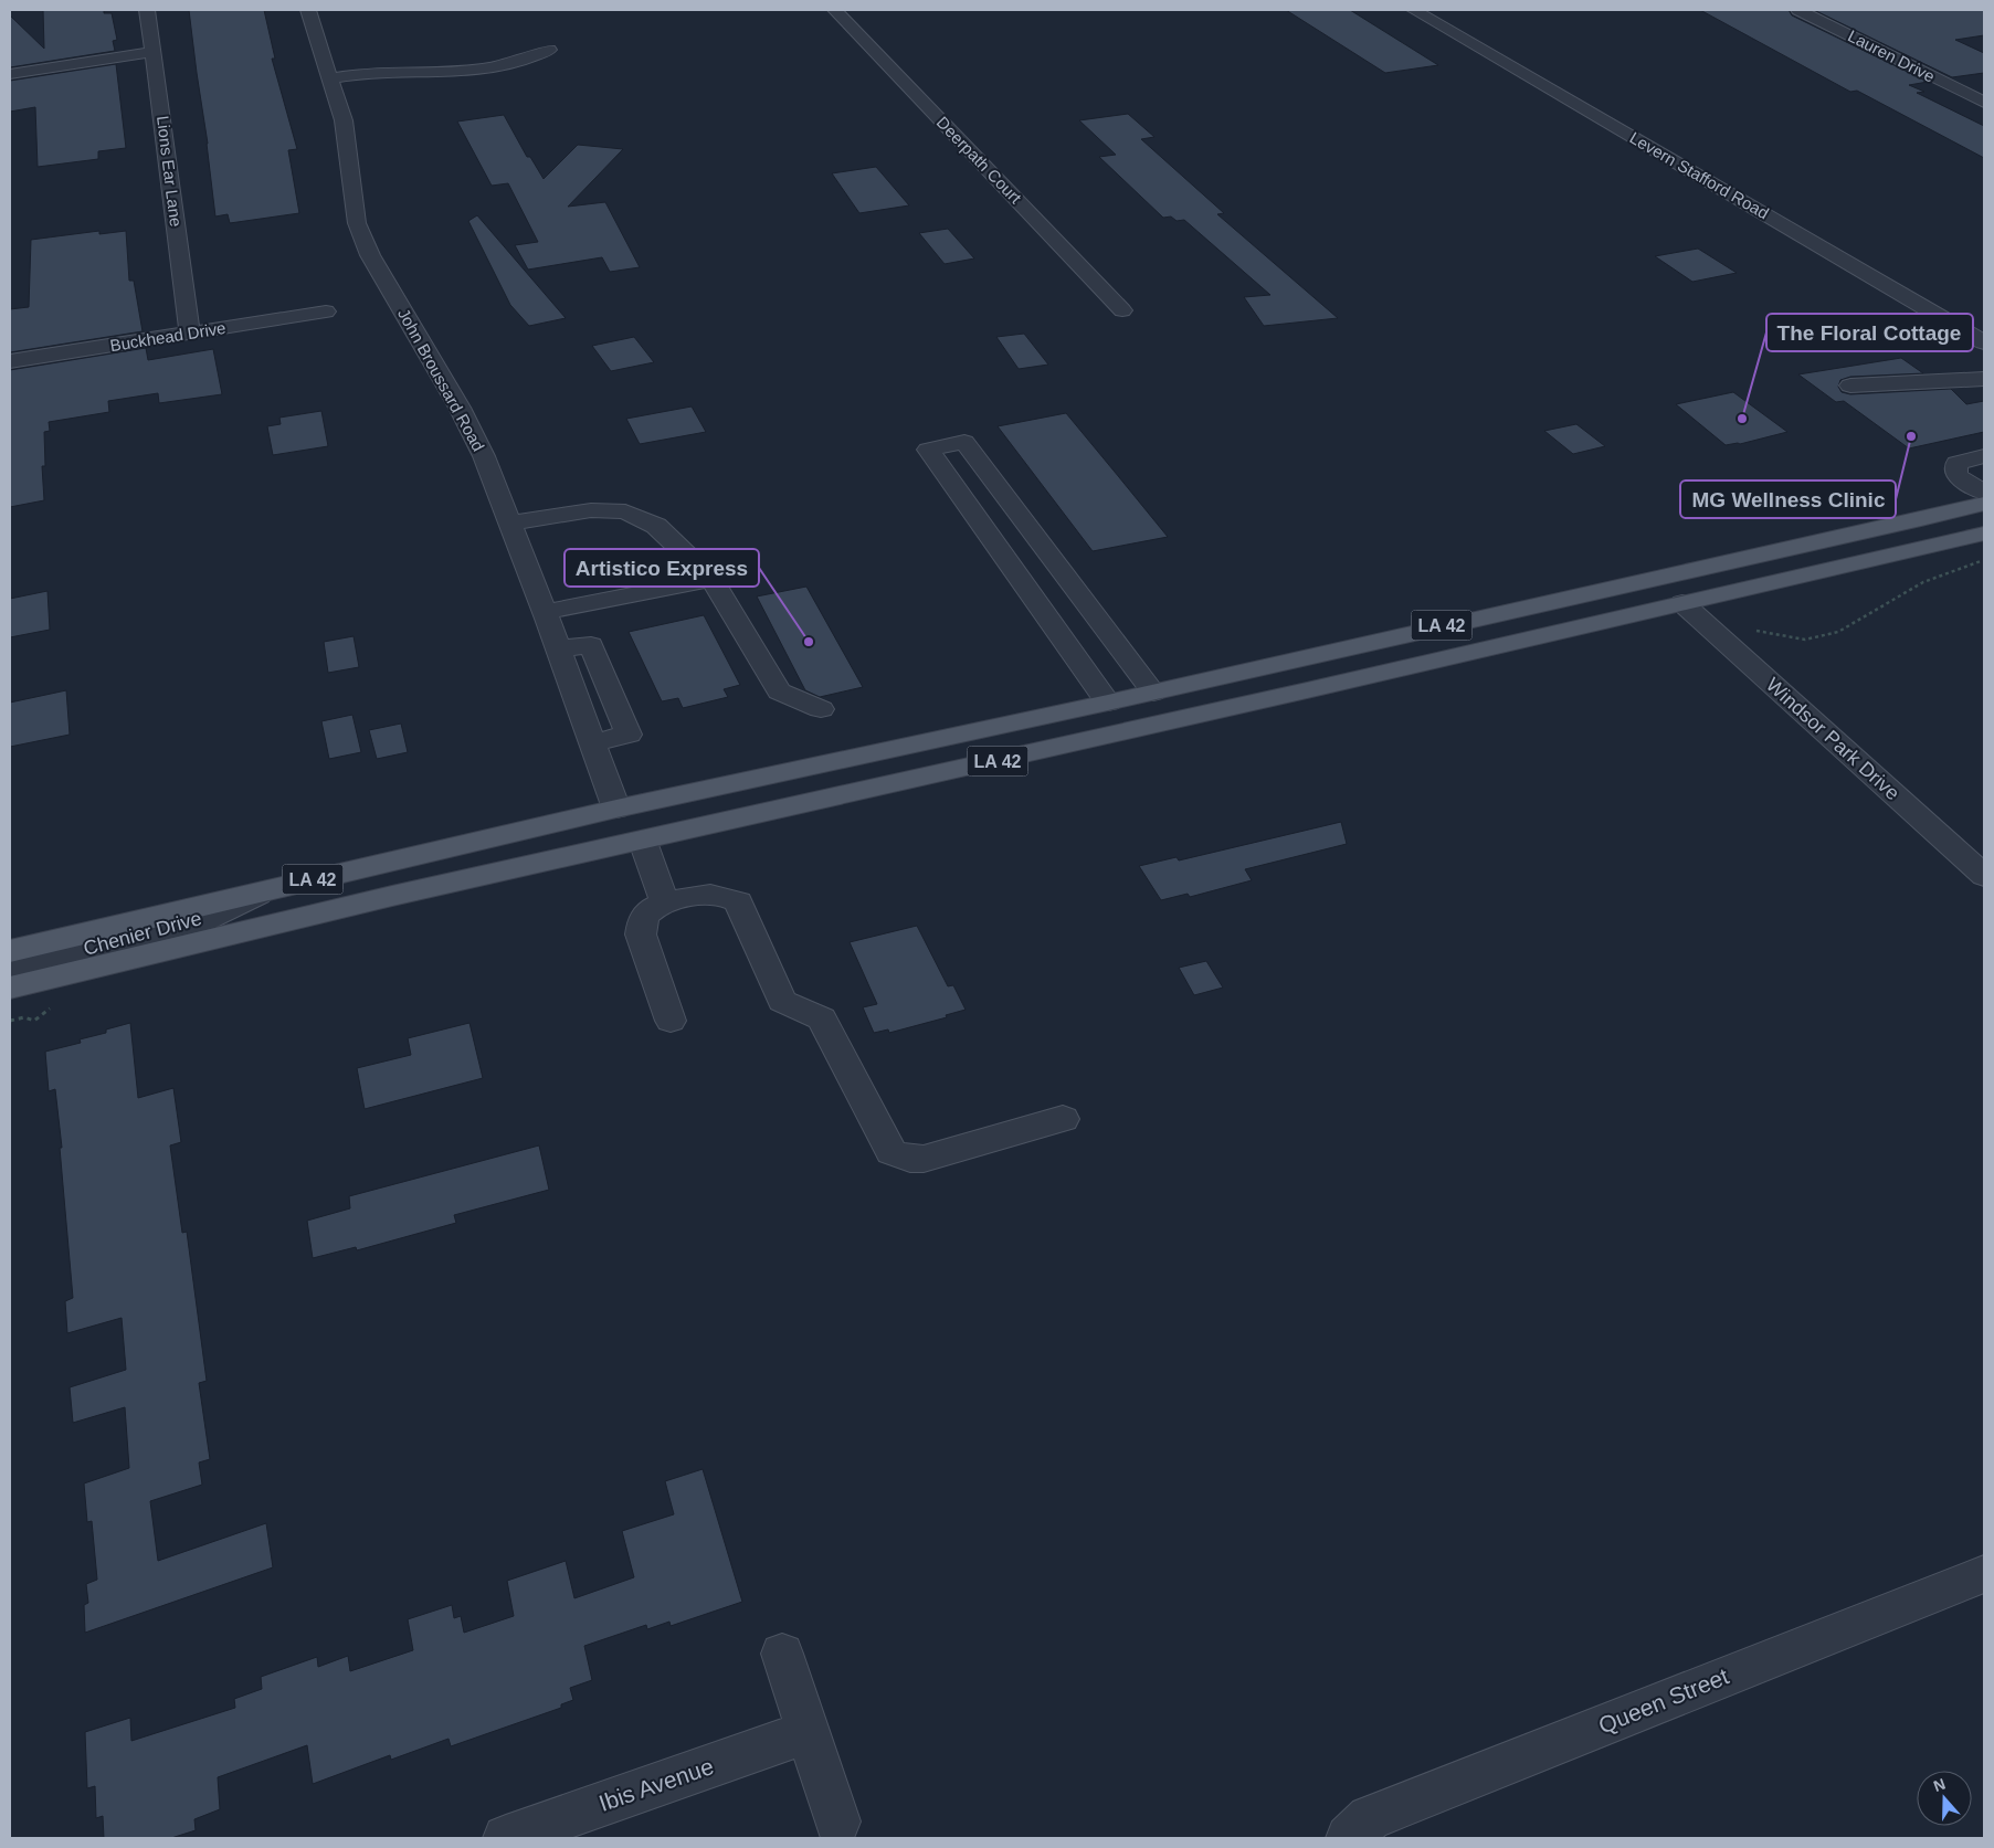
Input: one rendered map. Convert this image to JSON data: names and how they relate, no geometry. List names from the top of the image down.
{
  "streets": {
    "main road": ["LA 42"],
    "street": [
      "Lauren Drive",
      "Deerpath Court",
      "Lions Ear Lane",
      "Levern Stafford Road",
      "Buckhead Drive",
      "John Broussard Road",
      "Windsor Park Drive",
      "Chenier Drive",
      "Queen Street",
      "Ibis Avenue"
    ]
  },
  "crossings": [
    ["Lions Ear Lane", "Buckhead Drive"],
    ["John Broussard Road", "LA 42"],
    ["LA 42", "Windsor Park Drive"],
    ["LA 42", "Chenier Drive"]
  ],
  "places": ["The Floral Cottage", "MG Wellness Clinic", "Artistico Express"],
  "north": "top"
}
